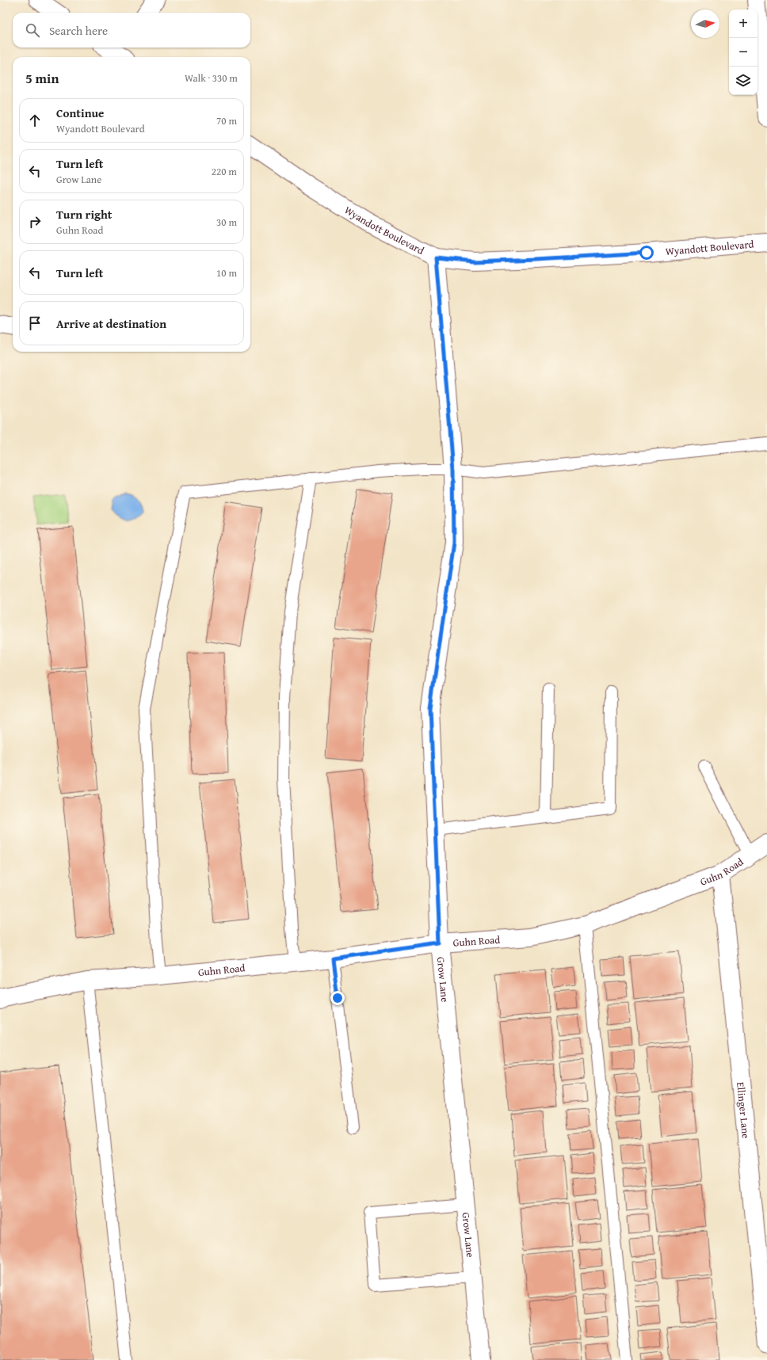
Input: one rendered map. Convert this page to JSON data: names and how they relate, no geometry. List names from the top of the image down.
{
  "streets": {
    "street": [
      "Wyandott Boulevard",
      "Guhn Road",
      "Grow Lane",
      "Ellinger Lane"
    ]
  },
  "crossings": [
    ["Wyandott Boulevard", "Grow Lane"],
    ["Guhn Road", "Grow Lane"],
    ["Guhn Road", "Ellinger Lane"]
  ],
  "north": "right",
  "page": {
    "map_buttons": ["+", "−"],
    "search": "Search here",
    "heading": ["5 min", "Walk · 330 m"],
    "list": [
      ["Continue", "Wyandott Boulevard", "70 m"],
      ["Turn left", "Grow Lane", "220 m"],
      ["Turn right", "Guhn Road", "30 m"],
      ["Turn left", "10 m"],
      "Arrive at destination"
    ]
  }
}
